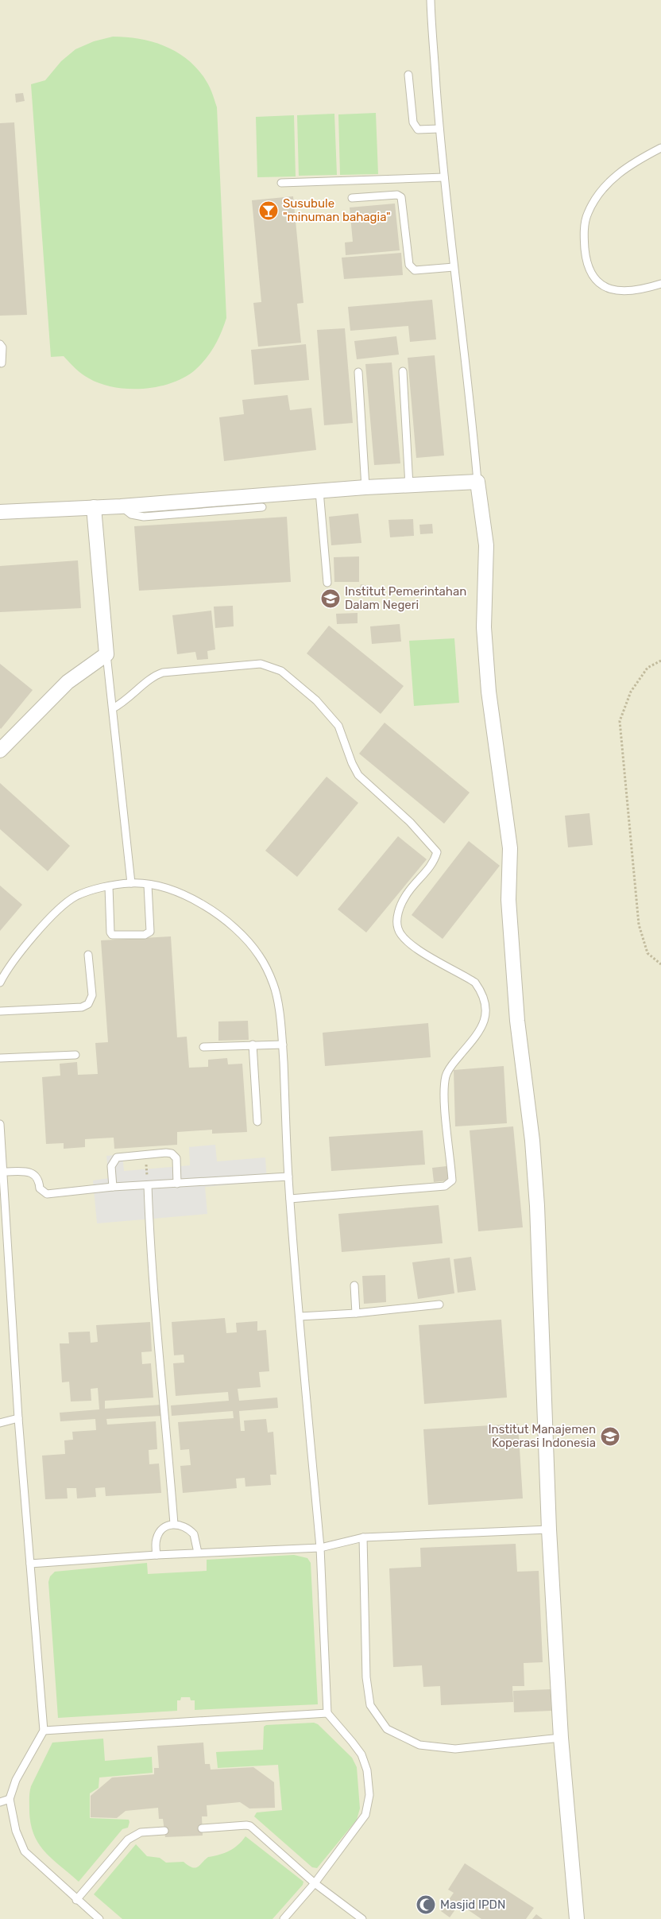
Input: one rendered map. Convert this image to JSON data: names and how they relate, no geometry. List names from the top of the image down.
{
  "places": {
    "bar": ["Susubule \"minuman bahagia\""],
    "school or university": ["Institut Pemerintahan Dalam Negeri", "Institut Manajemen Koperasi Indonesia"],
    "mosque": ["Masjid IPDN"]
  }
}
